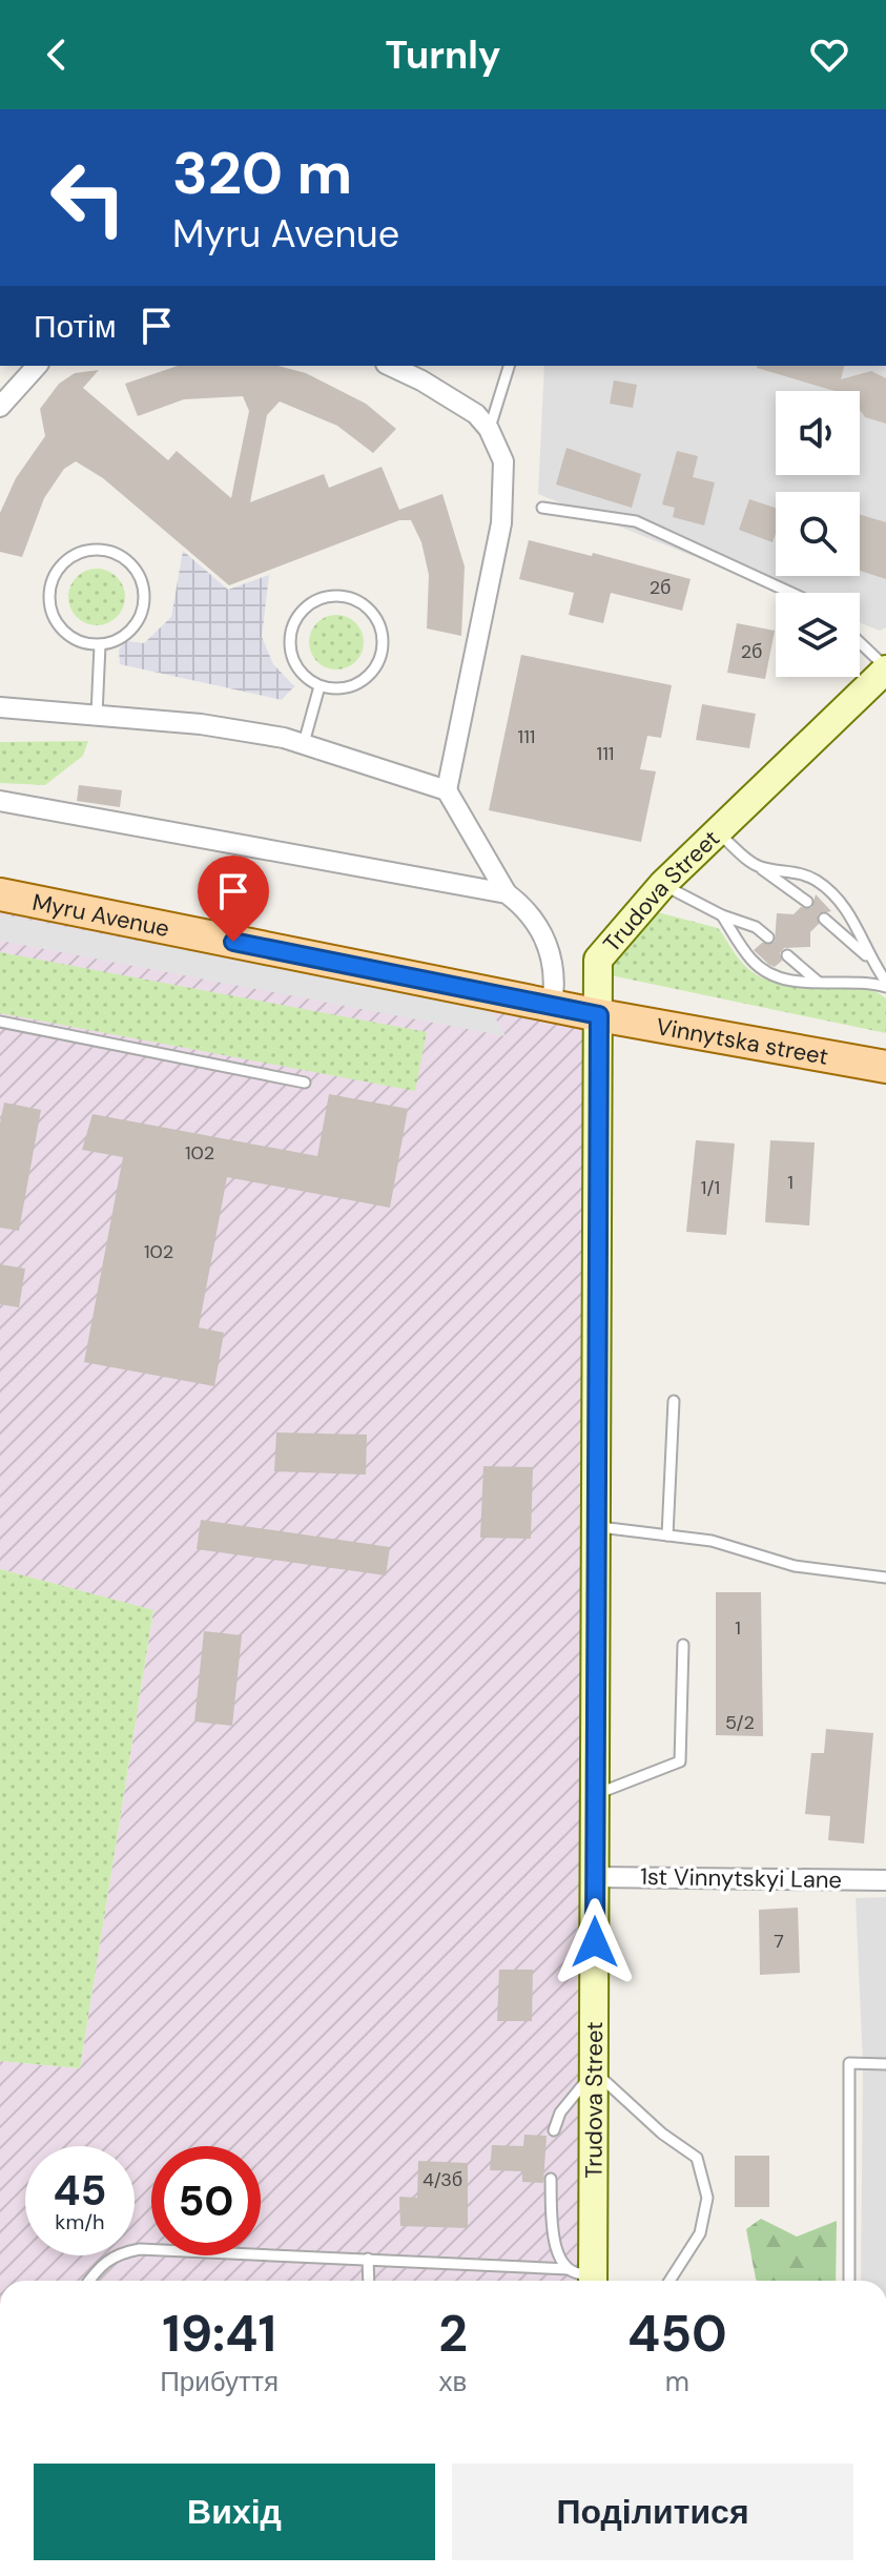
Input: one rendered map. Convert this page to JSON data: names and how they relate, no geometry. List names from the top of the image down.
{
  "streets": {
    "main road": ["Trudova Street", "Myru Avenue", "Vinnytska street"],
    "street": ["1st Vinnytskyi Lane"]
  },
  "crossings": [
    ["Trudova Street", "Myru Avenue"],
    ["Trudova Street", "Vinnytska street"],
    ["Trudova Street", "1st Vinnytskyi Lane"],
    ["Myru Avenue", "Vinnytska street"]
  ],
  "house_numbers": [
    "2б",
    "2б",
    "111",
    "111",
    "102",
    "1",
    "1/1",
    "102",
    "1",
    "5/2",
    "7",
    "4/3б"
  ],
  "page": {
    "header": "Turnly",
    "turn": ["320 m", "Myru Avenue"],
    "then": "Потім",
    "speed": "45 km/h",
    "limit": "50",
    "eta": [
      "19:41",
      "Прибуття",
      "2",
      "хв",
      "450",
      "m"
    ],
    "buttons": ["Вихід", "Поділитися"]
  }
}
